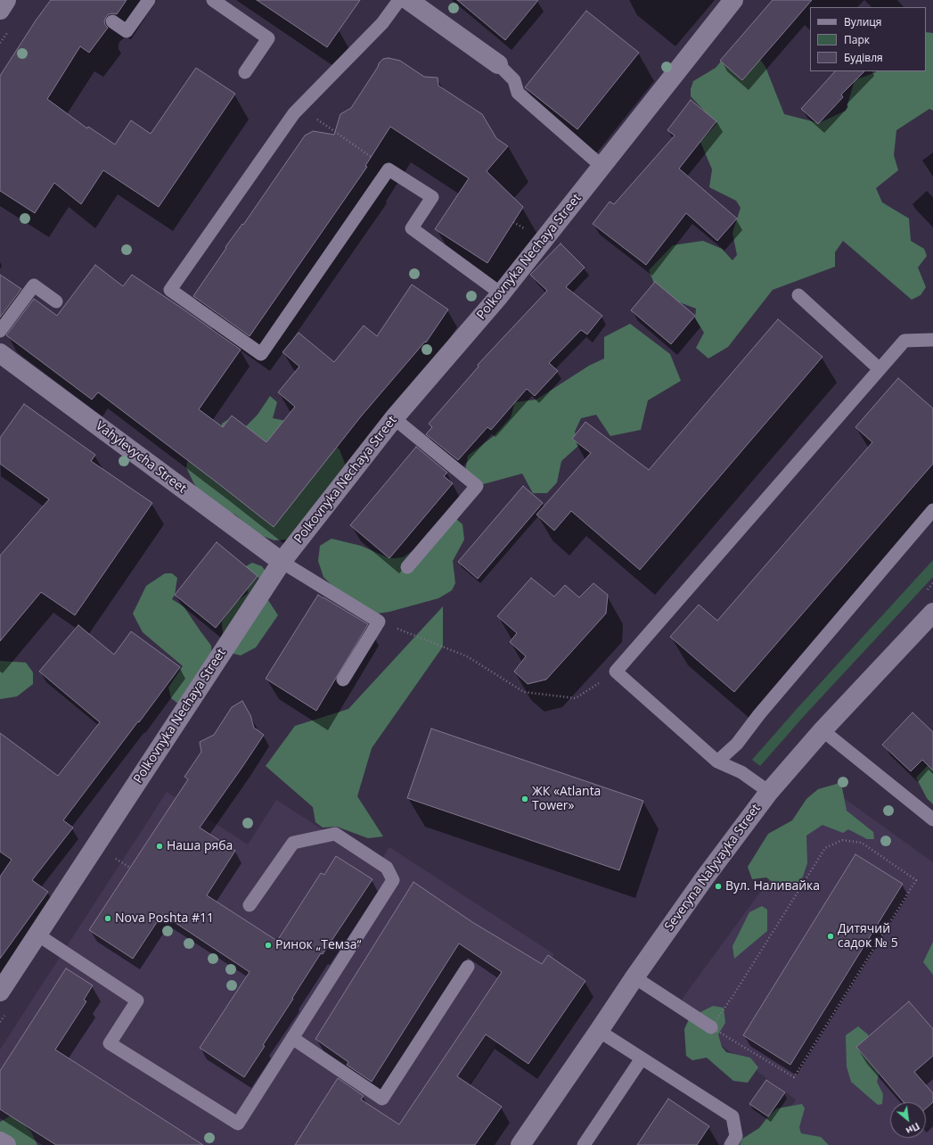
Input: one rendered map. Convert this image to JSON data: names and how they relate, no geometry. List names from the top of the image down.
{
  "streets": {
    "street": ["Polkovnyka Nechaya Street", "Vahylevycha Street", "Severyna Nalyvayka Street"]
  },
  "crossings": [
    ["Polkovnyka Nechaya Street", "Vahylevycha Street"]
  ],
  "places": [
    "ЖК «Atlanta Tower»",
    "Наша ряба",
    "Вул. Наливайка",
    "Nova Poshta #11",
    "Дитячий садок № 5",
    "Ринок „Темза“"
  ],
  "legend": ["Вулиця", "Парк", "Будівля"],
  "north": "bottom right"
}
